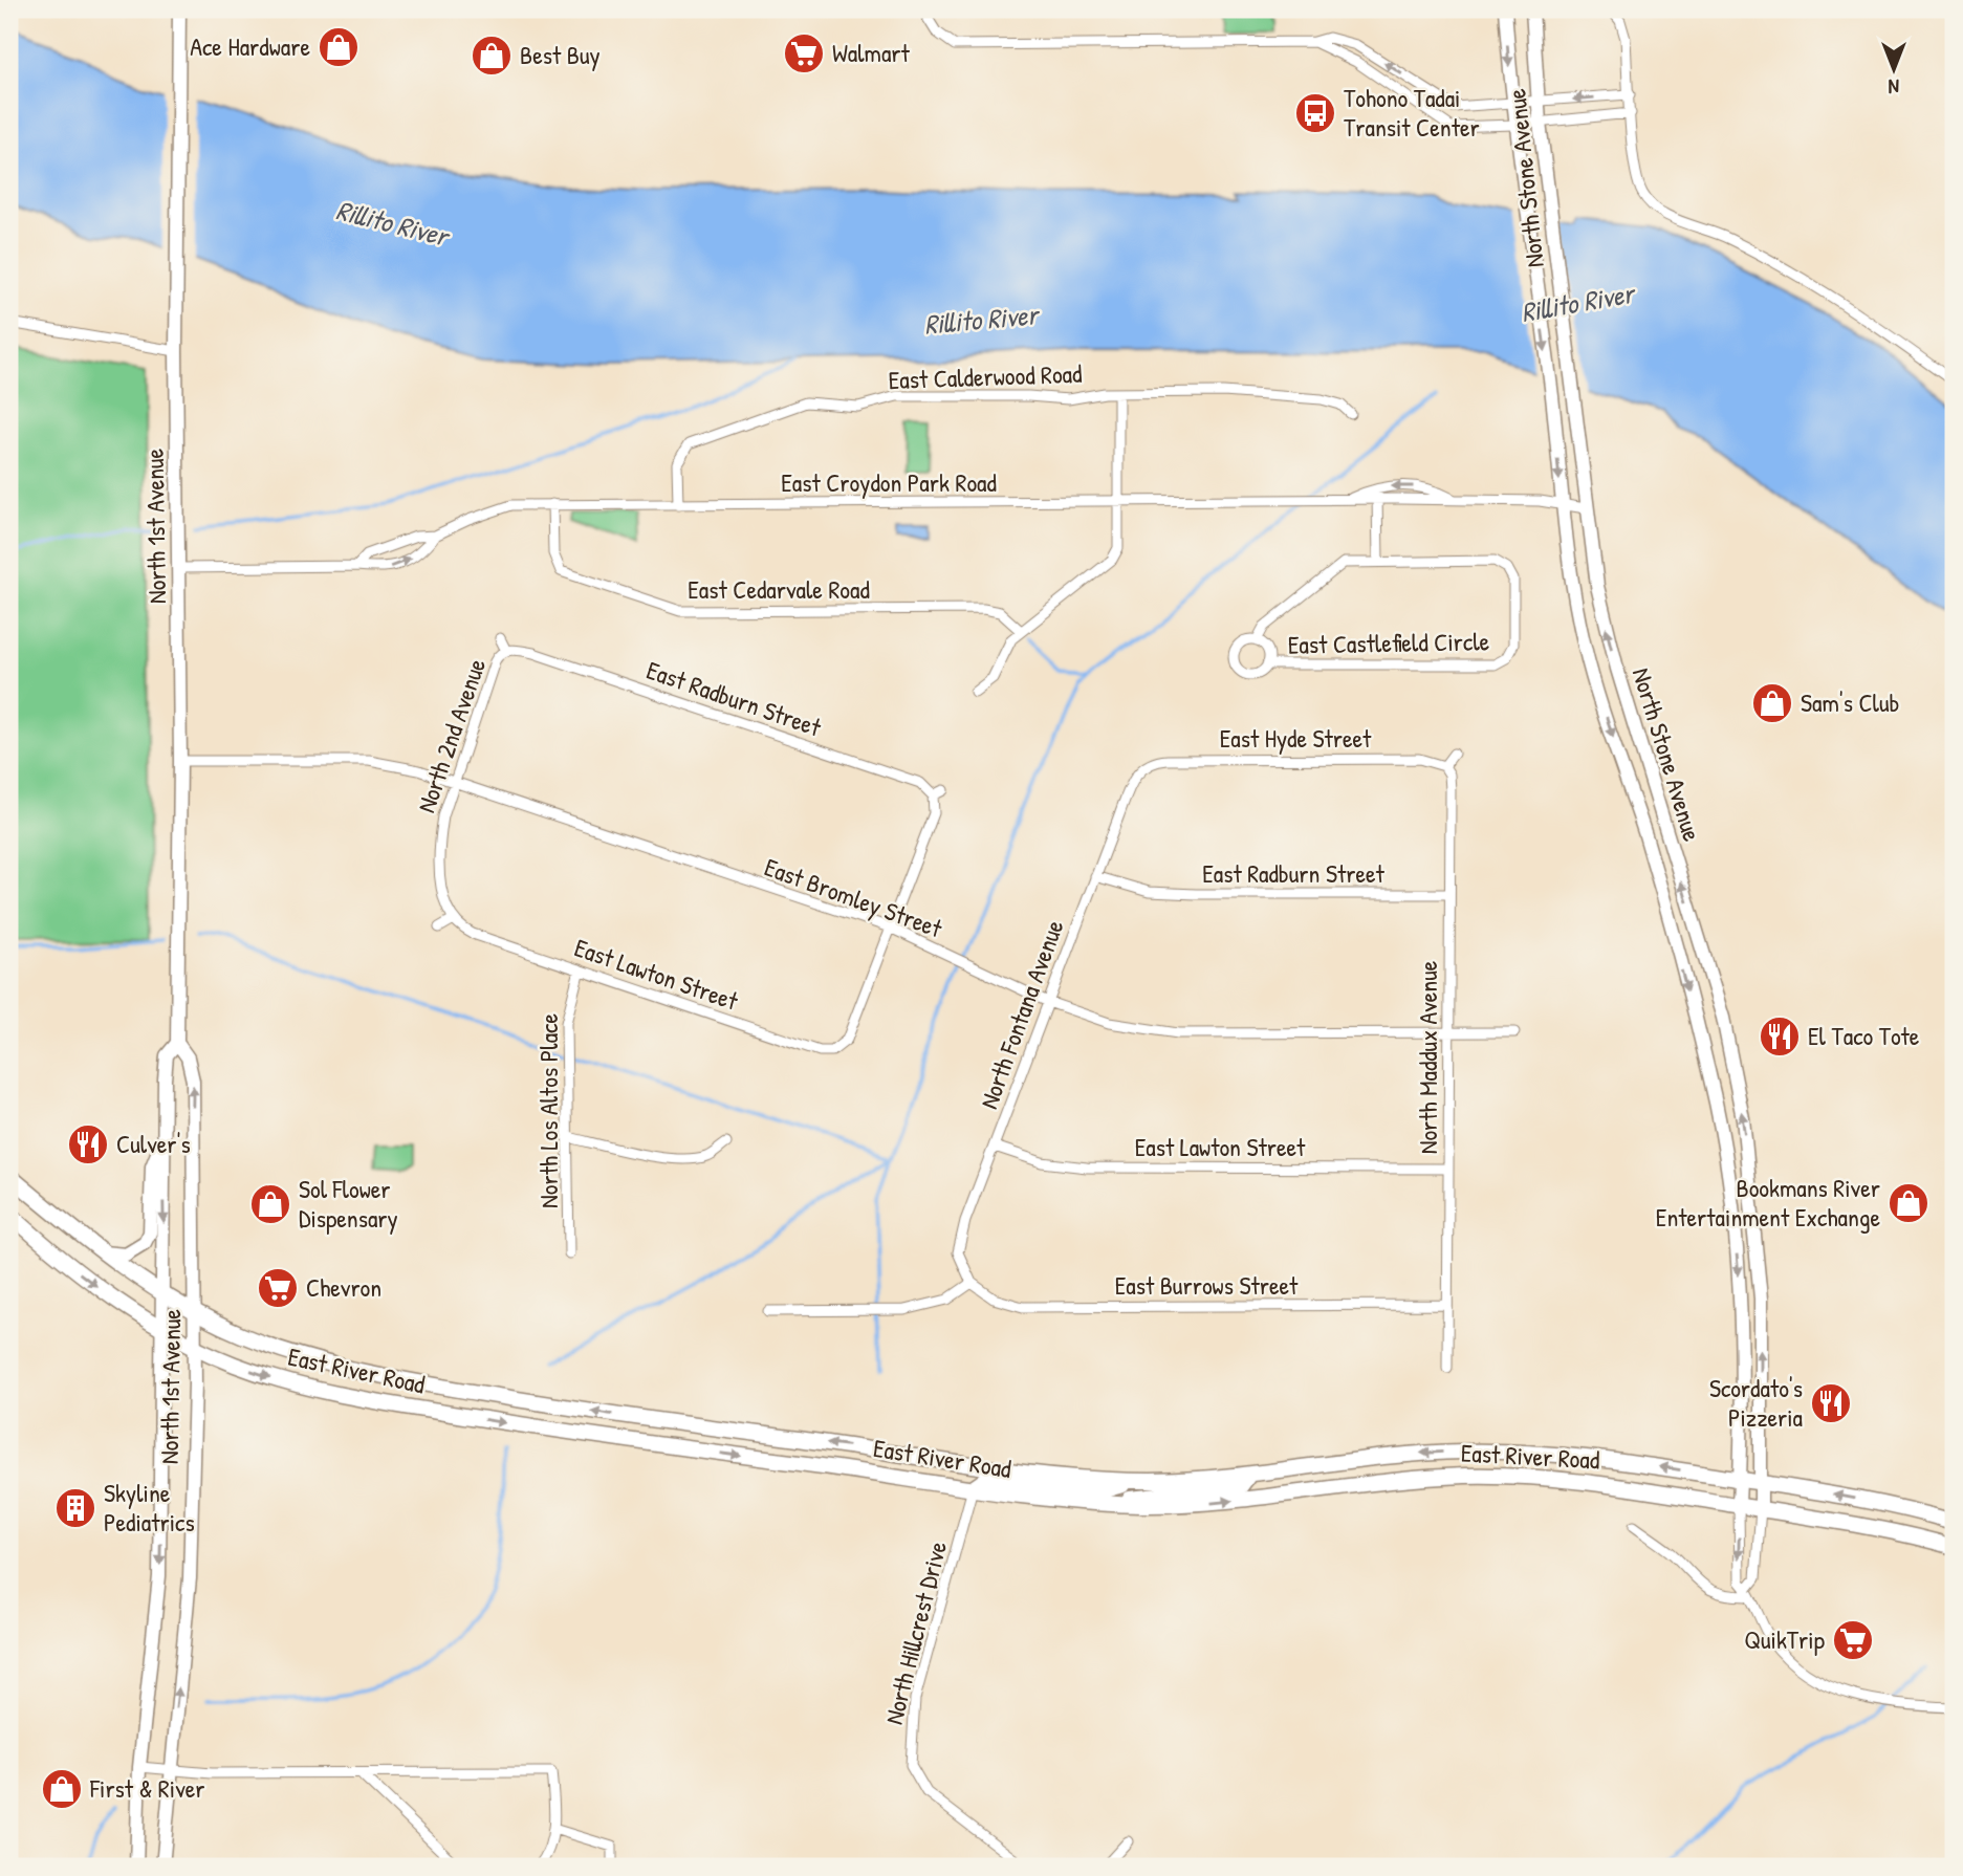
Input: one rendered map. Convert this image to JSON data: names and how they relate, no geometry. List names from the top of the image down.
{
  "streets": {
    "main road": ["North Stone Avenue", "North 1st Avenue", "East River Road"],
    "street": [
      "East Calderwood Road",
      "East Croydon Park Road",
      "East Cedarvale Road",
      "East Castlefield Circle",
      "East Radburn Street",
      "North 2nd Avenue",
      "East Hyde Street",
      "East Bromley Street",
      "East Lawton Street",
      "North Fontana Avenue",
      "North Maddux Avenue",
      "North Los Altos Place",
      "East Burrows Street",
      "North Hillcrest Drive"
    ]
  },
  "crossings": [
    ["North Stone Avenue", "East Croydon Park Road"],
    ["North Stone Avenue", "East River Road"],
    ["East Calderwood Road", "East Croydon Park Road"],
    ["East Croydon Park Road", "North 1st Avenue"],
    ["East Croydon Park Road", "East Cedarvale Road"],
    ["North 1st Avenue", "East Bromley Street"],
    ["North 1st Avenue", "East River Road"],
    ["East Radburn Street", "North 2nd Avenue"],
    ["East Radburn Street", "North Fontana Avenue"],
    ["East Radburn Street", "North Maddux Avenue"],
    ["North 2nd Avenue", "East Bromley Street"],
    ["North 2nd Avenue", "East Lawton Street"],
    ["East Hyde Street", "North Fontana Avenue"],
    ["East Hyde Street", "North Maddux Avenue"],
    ["East Bromley Street", "East Lawton Street"],
    ["East Bromley Street", "North Fontana Avenue"],
    ["East Bromley Street", "North Maddux Avenue"],
    ["East Lawton Street", "North Fontana Avenue"],
    ["East Lawton Street", "North Maddux Avenue"],
    ["East Lawton Street", "North Los Altos Place"],
    ["North Fontana Avenue", "East Burrows Street"],
    ["North Maddux Avenue", "East Burrows Street"],
    ["East River Road", "North Hillcrest Drive"]
  ],
  "water": ["Rillito River"],
  "places": {
    "shop": [
      "Ace Hardware",
      "Best Buy",
      "Sam's Club",
      "Bookmans River Entertainment Exchange",
      "Sol Flower Dispensary",
      "First & River"
    ],
    "supermarket": ["Walmart", "Chevron", "QuikTrip"],
    "bus stop": ["Tohono Tadai Transit Center"],
    "restaurant": ["El Taco Tote", "Culver's", "Scordato's Pizzeria"],
    "building": ["Skyline Pediatrics"]
  },
  "north": "bottom"
}
